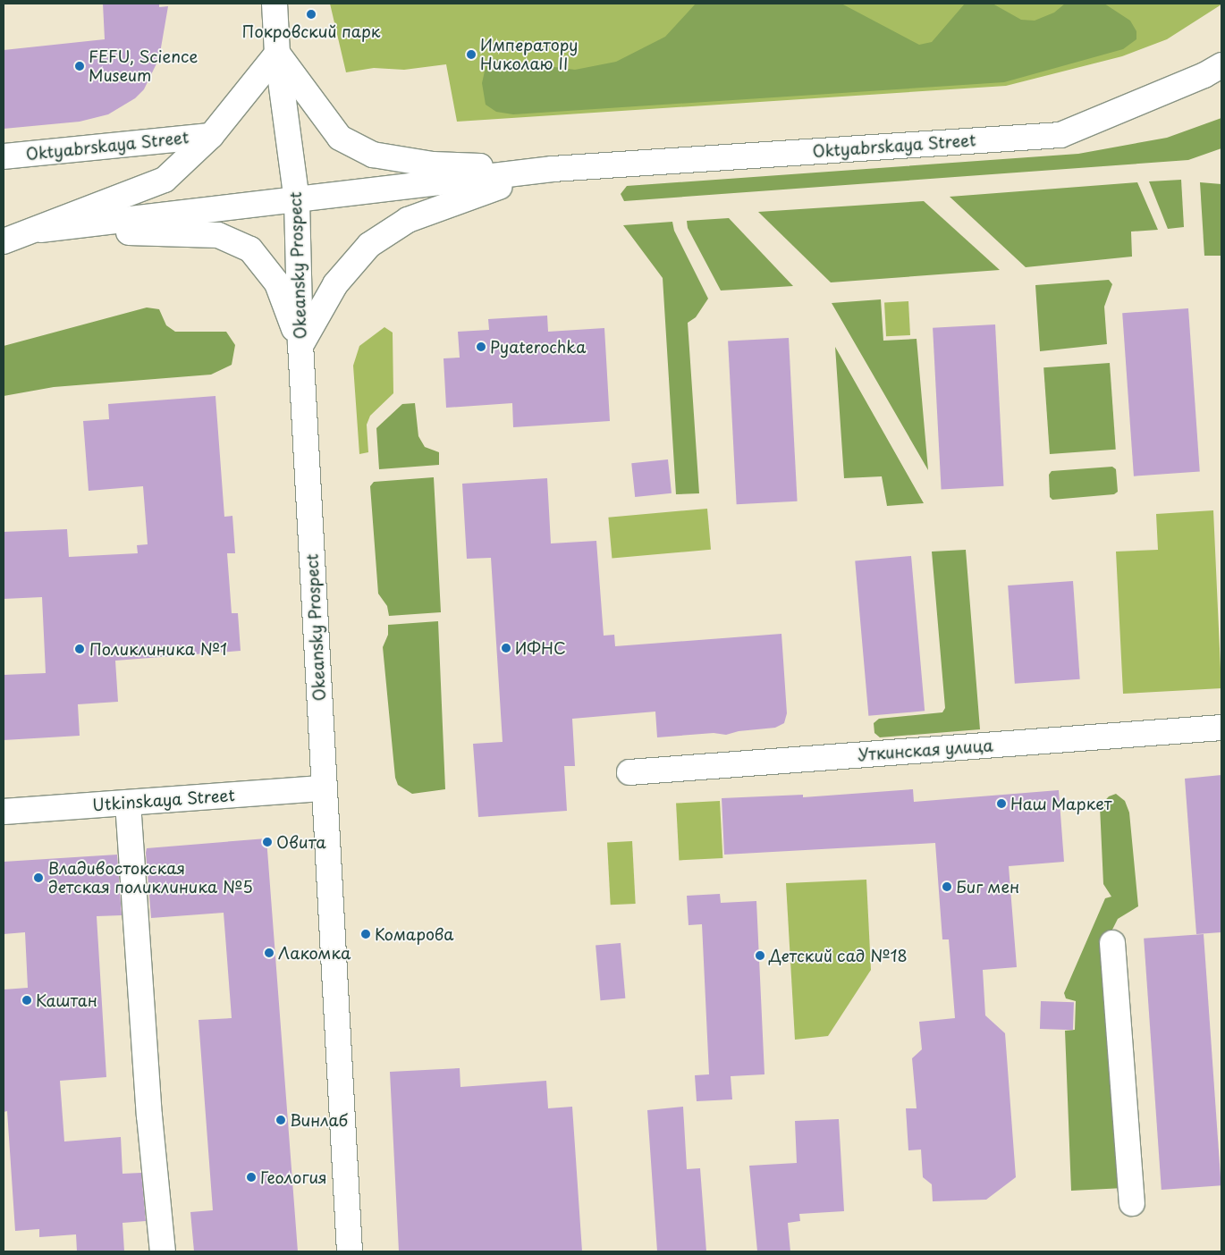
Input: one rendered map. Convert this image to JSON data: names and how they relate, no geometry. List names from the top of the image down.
{
  "streets": {
    "main road": [
      "Oktyabrskaya Street",
      "Okeansky Prospect",
      "Уткинская улица",
      "Utkinskaya Street"
    ]
  },
  "crossings": [
    ["Okeansky Prospect", "Utkinskaya Street"]
  ],
  "places": [
    "Покровский парк",
    "Императору Николаю II",
    "FEFU, Science Museum",
    "Pyaterochka",
    "ИФНС",
    "Поликлиника №1",
    "Наш Маркет",
    "Овита",
    "Владивостокская детская поликлиника №5",
    "Биг мен",
    "Комарова",
    "Лакомка",
    "Детский сад №18",
    "Каштан",
    "Винлаб",
    "Геология"
  ]
}
